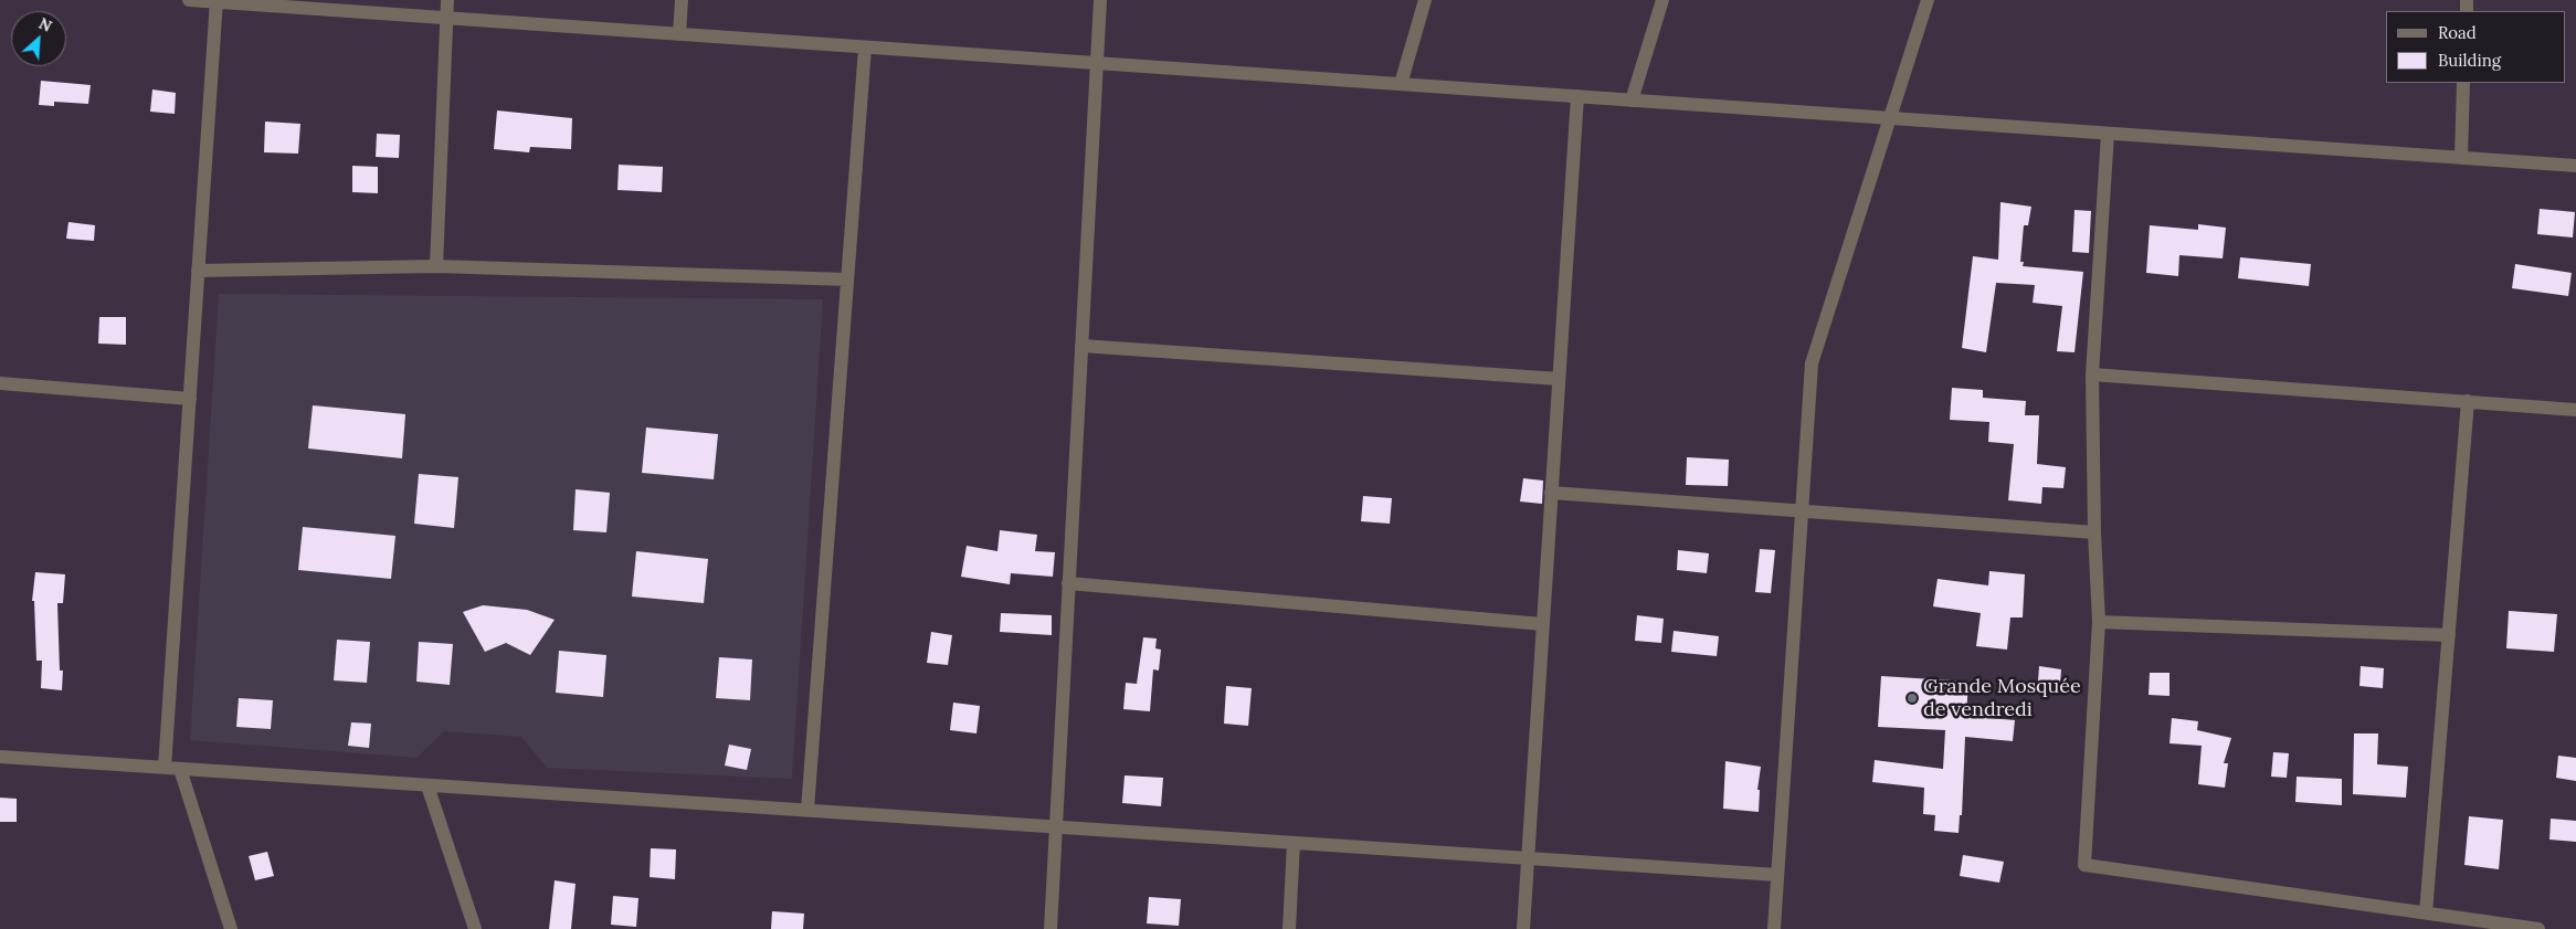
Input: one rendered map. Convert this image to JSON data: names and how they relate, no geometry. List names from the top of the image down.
{
  "places": ["Grande Mosquée de vendredi"],
  "legend": ["Road", "Building"],
  "north": "top right"
}
